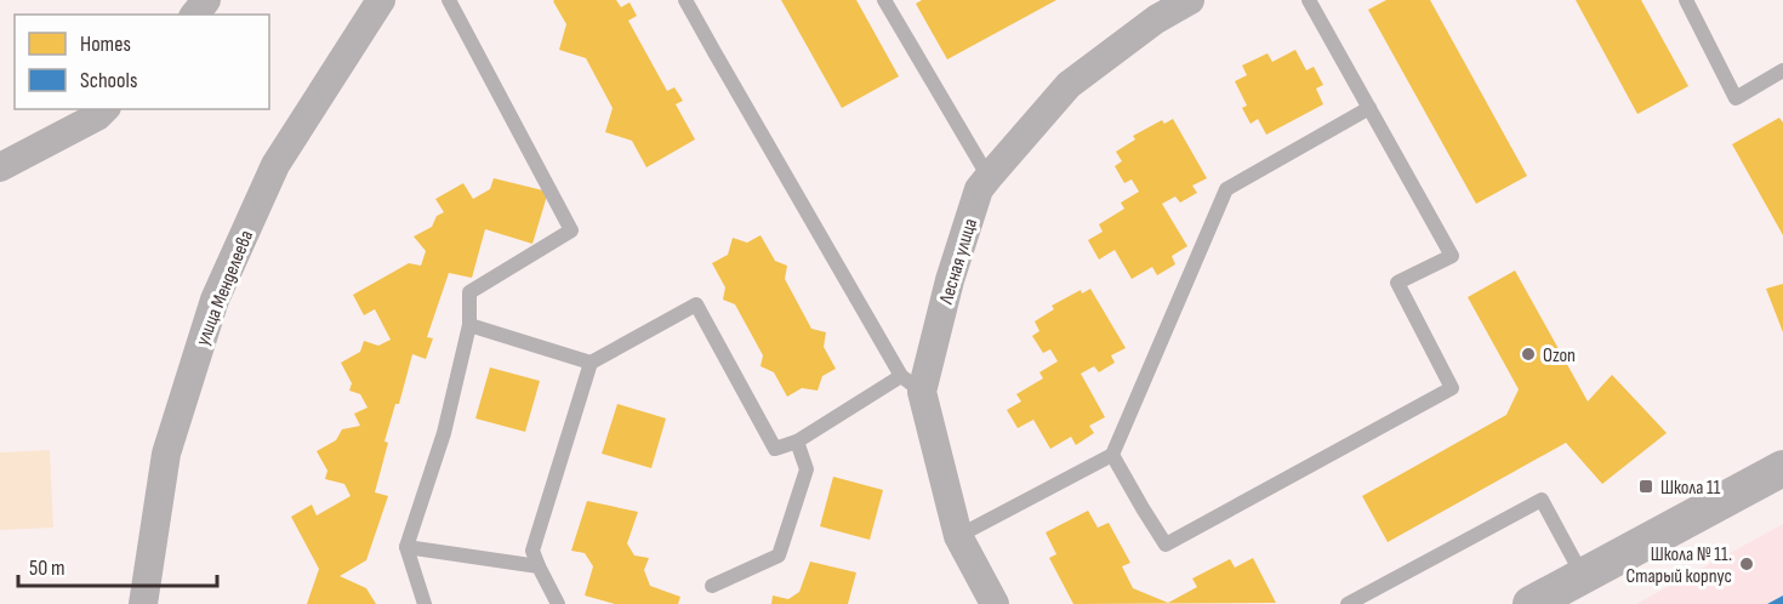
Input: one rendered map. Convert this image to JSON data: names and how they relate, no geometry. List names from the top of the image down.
{
  "streets": {
    "street": ["Лесная улица", "улица Менделеева"]
  },
  "places": {
    "other": ["Ozon", "Школа № 11. Старый корпус"],
    "transit": ["Школа 11"]
  },
  "legend": ["Homes", "Schools"],
  "scale_bar": "50 m"
}
